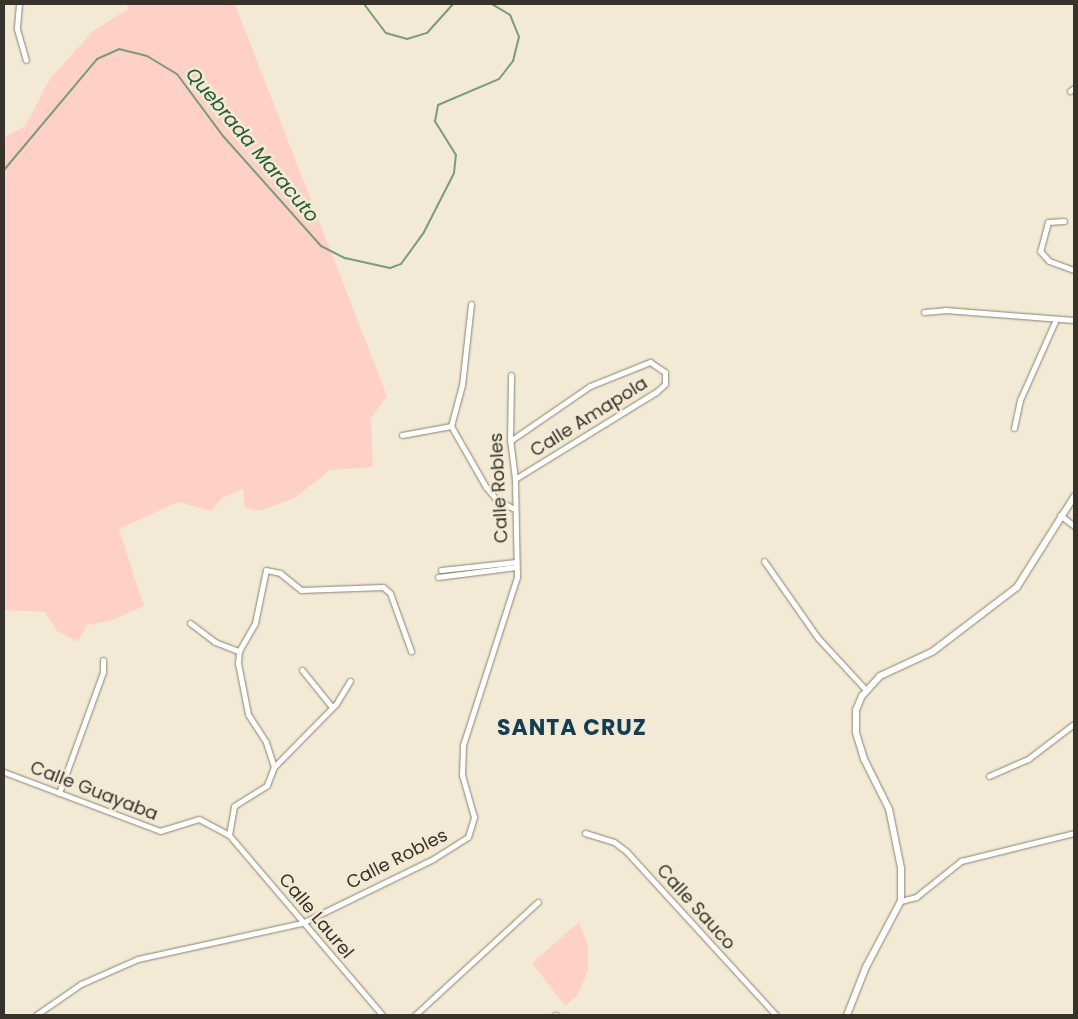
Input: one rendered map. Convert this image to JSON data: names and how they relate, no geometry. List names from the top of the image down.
{
  "streets": {
    "street": [
      "Calle Amapola",
      "Calle Robles",
      "Calle Guayaba",
      "Calle Sauco",
      "Calle Laurel"
    ]
  },
  "crossings": [
    ["Calle Amapola", "Calle Robles"],
    ["Calle Robles", "Calle Laurel"],
    ["Calle Guayaba", "Calle Laurel"]
  ],
  "districts": ["SANTA CRUZ"],
  "water": ["Quebrada Maracuto"]
}
